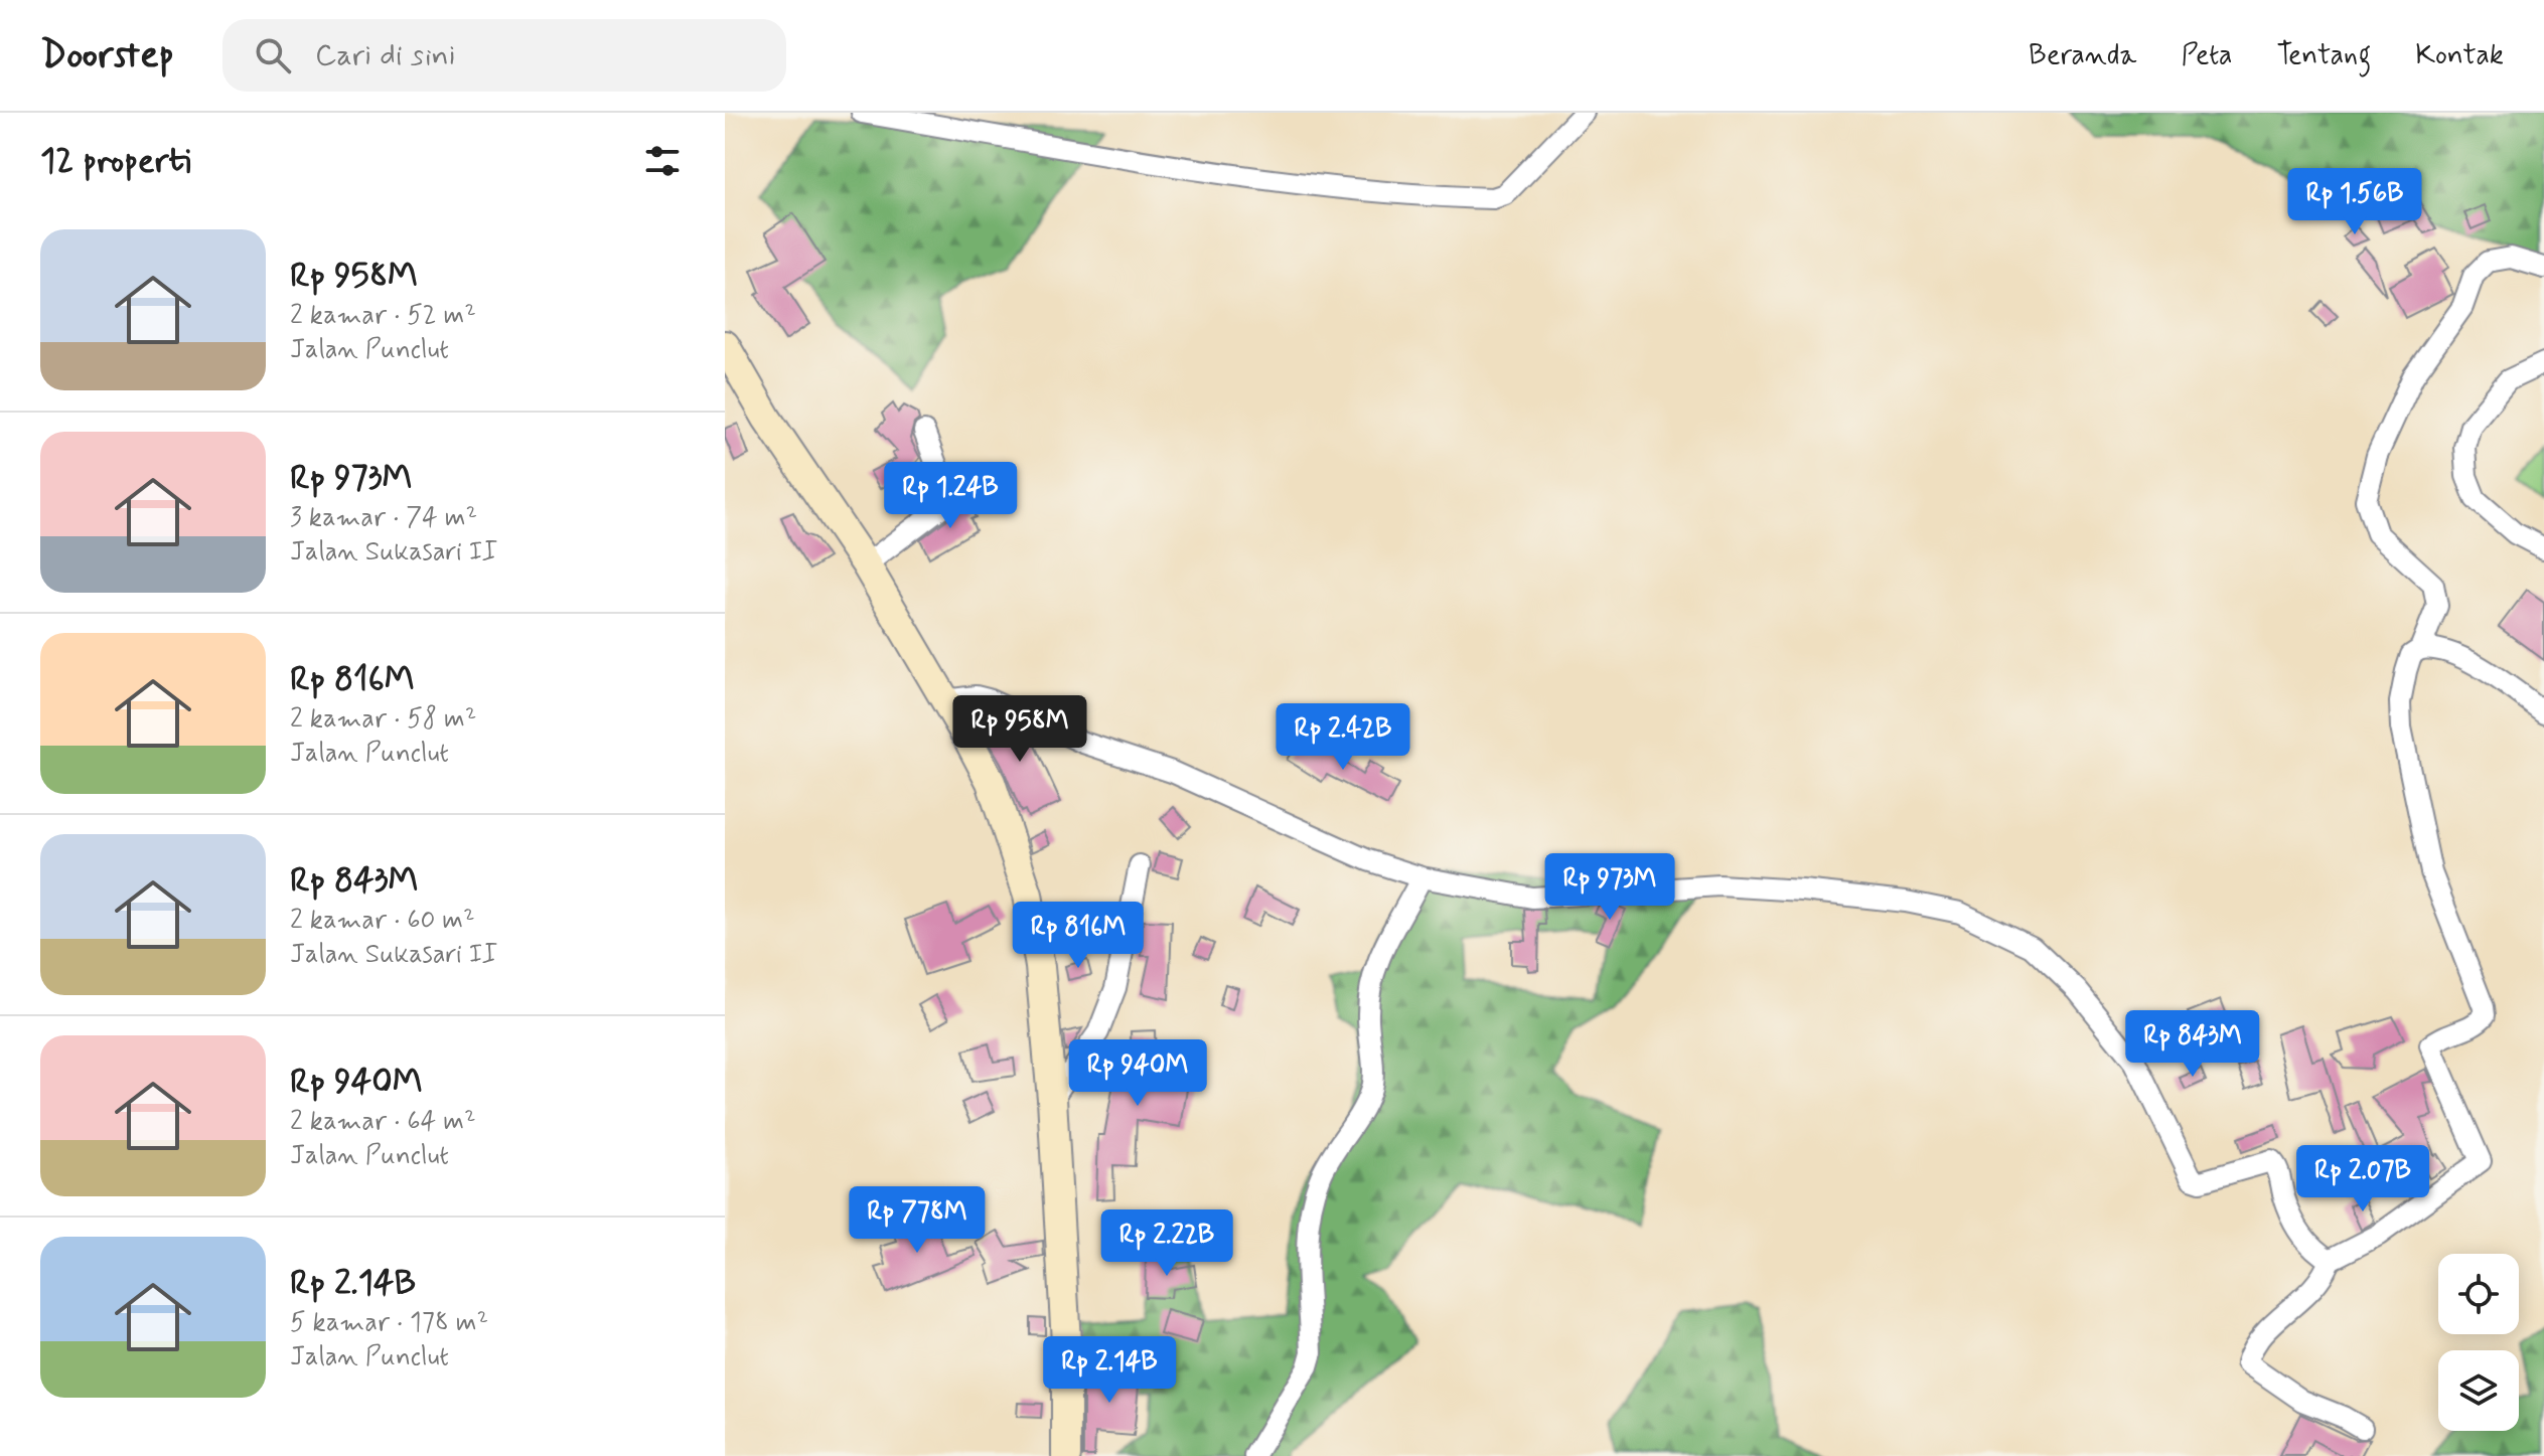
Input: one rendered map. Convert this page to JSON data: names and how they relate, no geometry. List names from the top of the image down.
{
  "page": {
    "header": "Doorstep",
    "search": "Cari di sini",
    "nav": [
      "Beranda",
      "Peta",
      "Tentang",
      "Kontak"
    ],
    "heading": "12 properti",
    "price": [
      "Rp 1.56B",
      "Rp 1.24B",
      "Rp 958M",
      "Rp 2.42B",
      "Rp 973M",
      "Rp 816M",
      "Rp 843M",
      "Rp 940M",
      "Rp 2.07B",
      "Rp 778M",
      "Rp 2.22B",
      "Rp 2.14B"
    ],
    "list": [
      {
        "name": "Rp 958M",
        "note": "2 kamar · 52 m² · Jalan Punclut"
      },
      {
        "name": "Rp 973M",
        "note": "3 kamar · 74 m² · Jalan Sukasari II"
      },
      {
        "name": "Rp 816M",
        "note": "2 kamar · 58 m² · Jalan Punclut"
      },
      {
        "name": "Rp 843M",
        "note": "2 kamar · 60 m² · Jalan Sukasari II"
      },
      {
        "name": "Rp 940M",
        "note": "2 kamar · 64 m² · Jalan Punclut"
      },
      {
        "name": "Rp 2.14B",
        "note": "5 kamar · 178 m² · Jalan Punclut"
      }
    ]
  }
}
